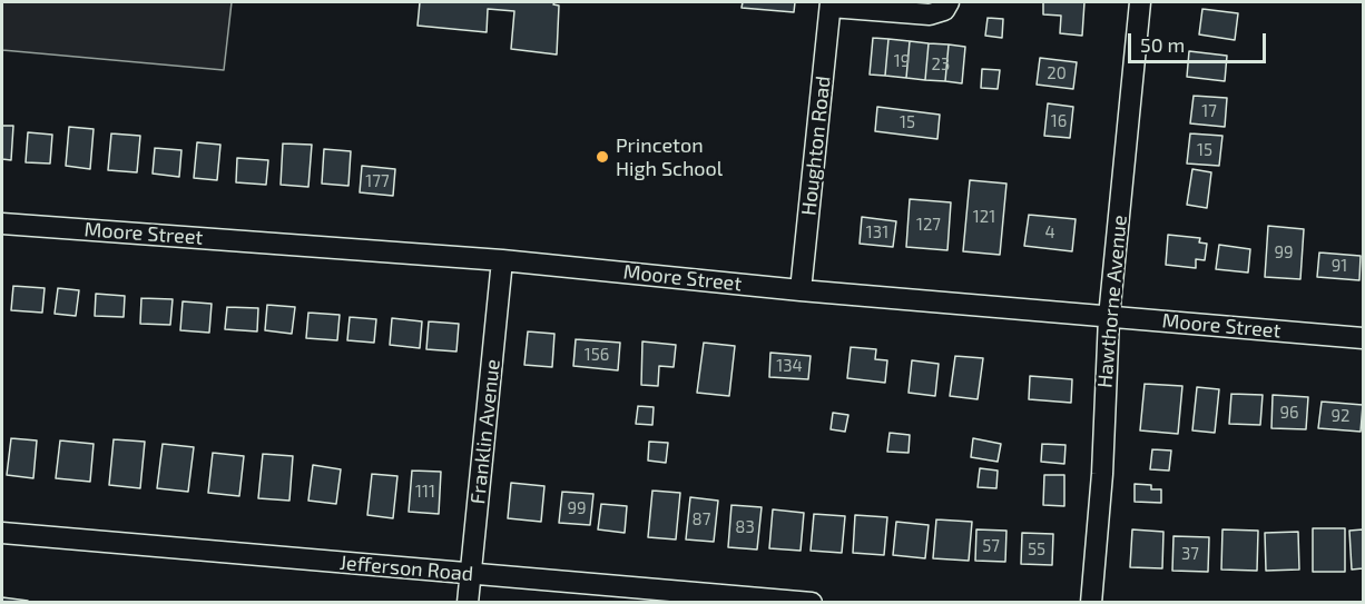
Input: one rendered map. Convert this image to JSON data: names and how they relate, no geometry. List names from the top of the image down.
{
  "streets": {
    "street": [
      "Houghton Road",
      "Moore Street",
      "Hawthorne Avenue",
      "Franklin Avenue",
      "Jefferson Road"
    ]
  },
  "crossings": [
    ["Houghton Road", "Moore Street"],
    ["Moore Street", "Hawthorne Avenue"],
    ["Moore Street", "Franklin Avenue"],
    ["Franklin Avenue", "Jefferson Road"]
  ],
  "places": ["Princeton High School"],
  "house_numbers": [
    "19",
    "23",
    "20",
    "17",
    "16",
    "15",
    "15",
    "177",
    "121",
    "127",
    "131",
    "4",
    "99",
    "91",
    "156",
    "134",
    "96",
    "92",
    "111",
    "99",
    "87",
    "83",
    "57",
    "55",
    "37"
  ],
  "scale_bar": "50 m"
}
